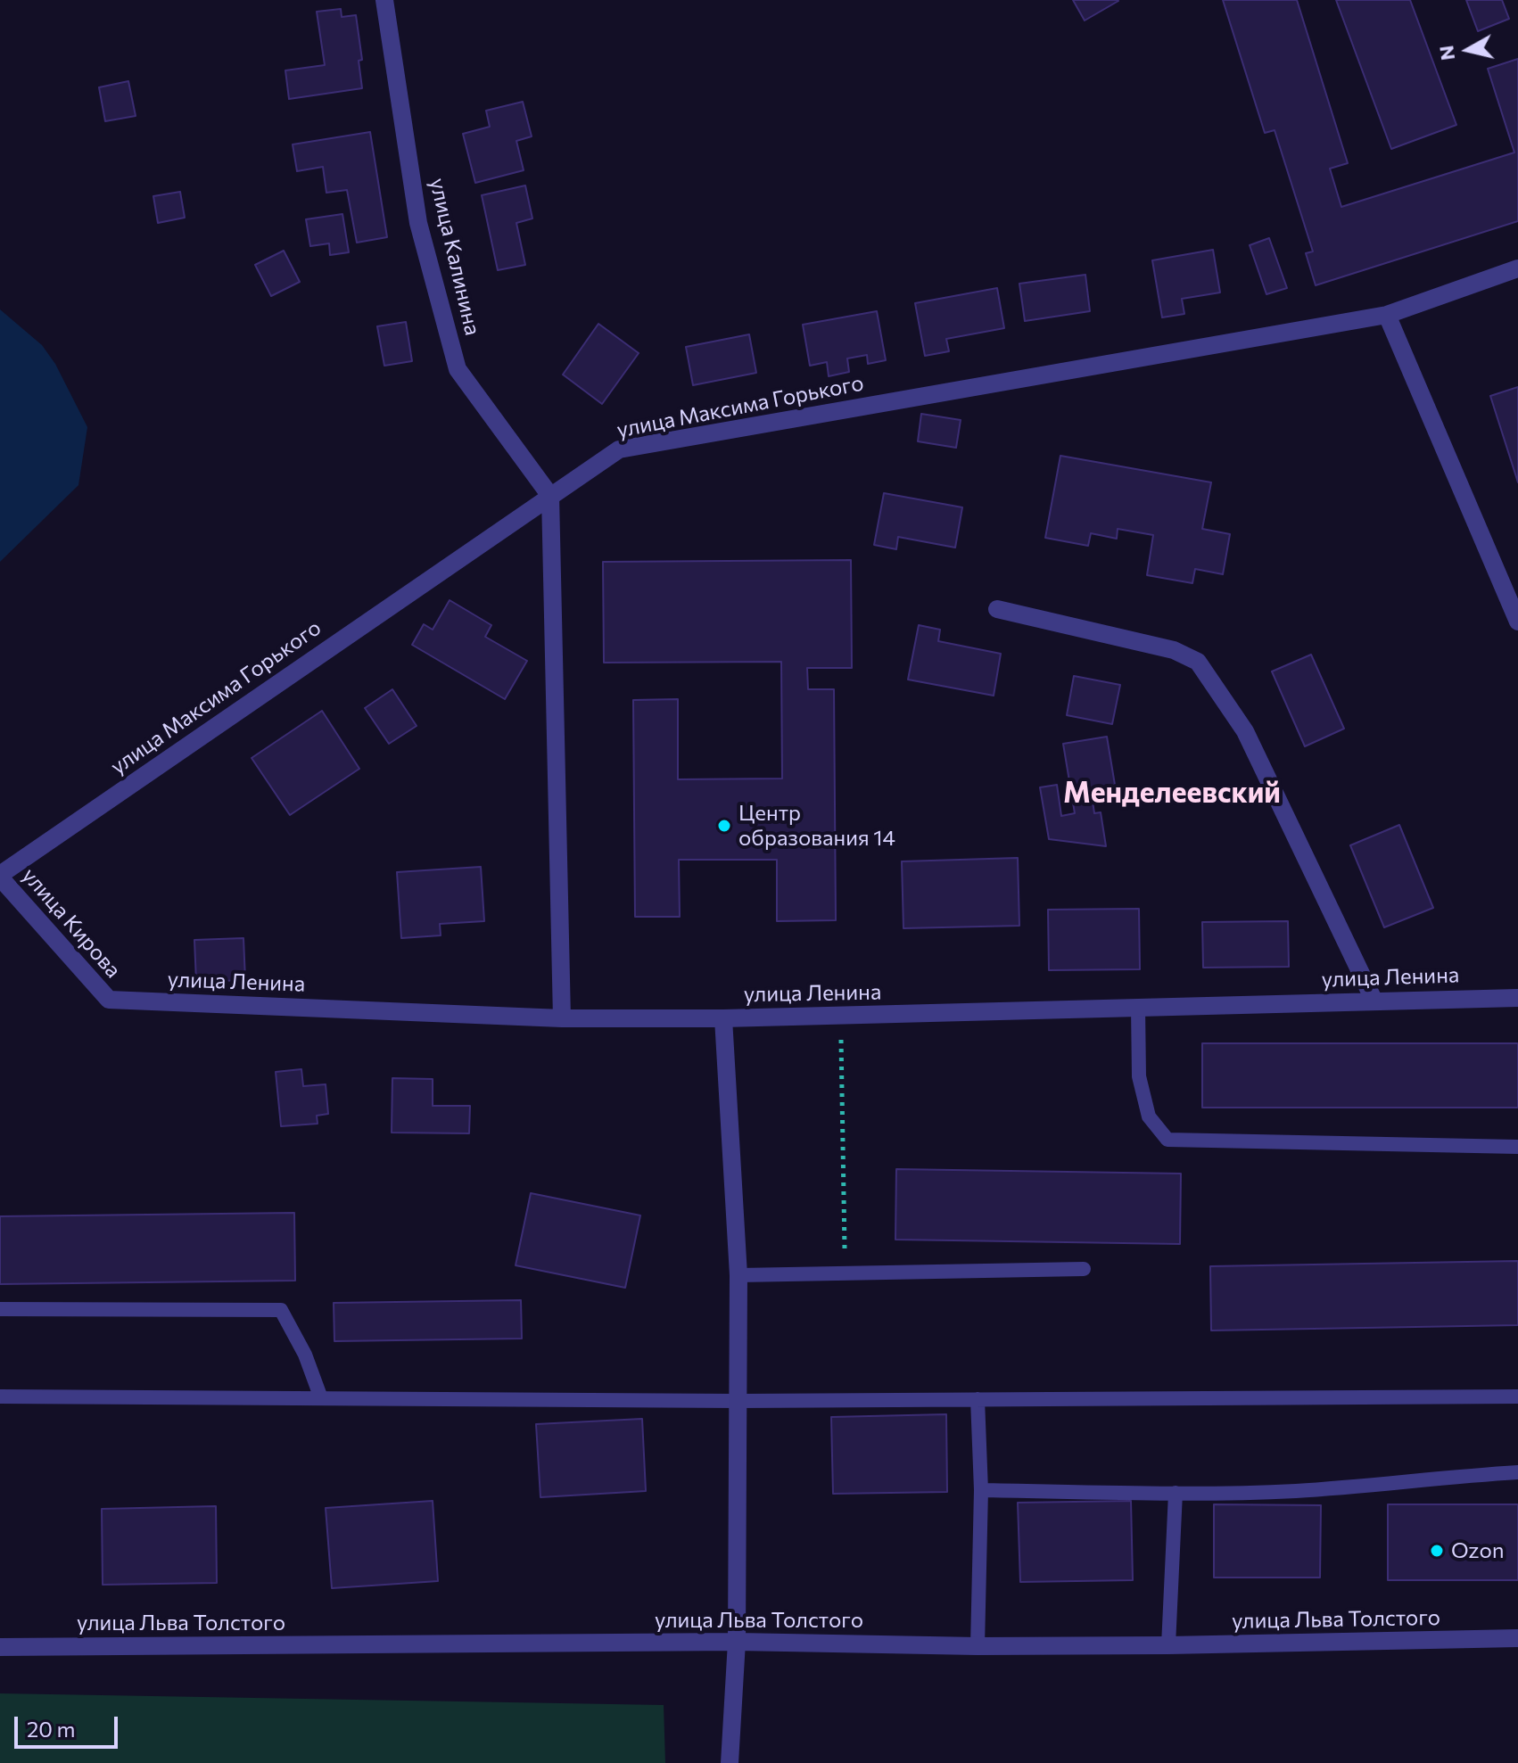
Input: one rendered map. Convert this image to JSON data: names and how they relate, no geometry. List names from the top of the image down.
{
  "streets": {
    "street": [
      "улица Калинина",
      "улица Максима Горького",
      "улица Кирова",
      "улица Ленина",
      "улица Льва Толстого"
    ]
  },
  "crossings": [
    ["улица Калинина", "улица Максима Горького"],
    ["улица Максима Горького", "улица Кирова"],
    ["улица Кирова", "улица Ленина"]
  ],
  "districts": ["Менделеевский"],
  "places": ["Центр образования 14", "Ozon"],
  "scale_bar": "20 m",
  "north": "left"
}
